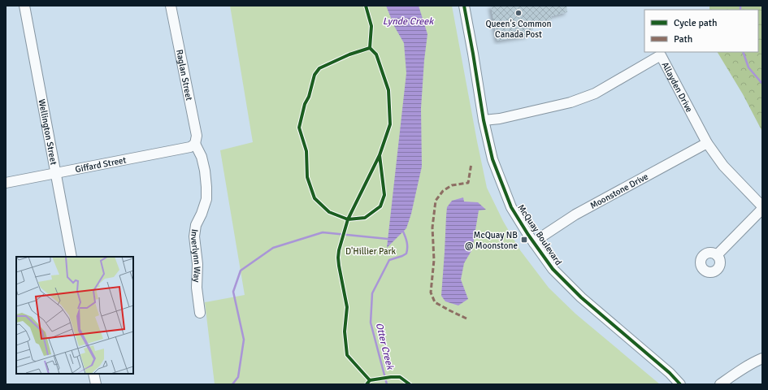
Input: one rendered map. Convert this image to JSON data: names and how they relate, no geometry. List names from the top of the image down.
{
  "streets": {
    "street": [
      "Raglan Street",
      "Allayden Drive",
      "Wellington Street",
      "Giffard Street",
      "Moonstone Drive",
      "McQuay Boulevard",
      "Inverlynn Way"
    ]
  },
  "crossings": [
    ["Raglan Street", "Giffard Street"],
    ["Raglan Street", "Inverlynn Way"],
    ["Allayden Drive", "Moonstone Drive"],
    ["Allayden Drive", "McQuay Boulevard"],
    ["Wellington Street", "Giffard Street"],
    ["Giffard Street", "Inverlynn Way"],
    ["Moonstone Drive", "McQuay Boulevard"]
  ],
  "water": ["Lynde Creek", "Otter Creek"],
  "parks": ["D'Hillier Park"],
  "places": {
    "other": ["Queen's Common Canada Post"],
    "transit": ["McQuay NB @ Moonstone"]
  },
  "legend": ["Cycle path", "Path"]
}
